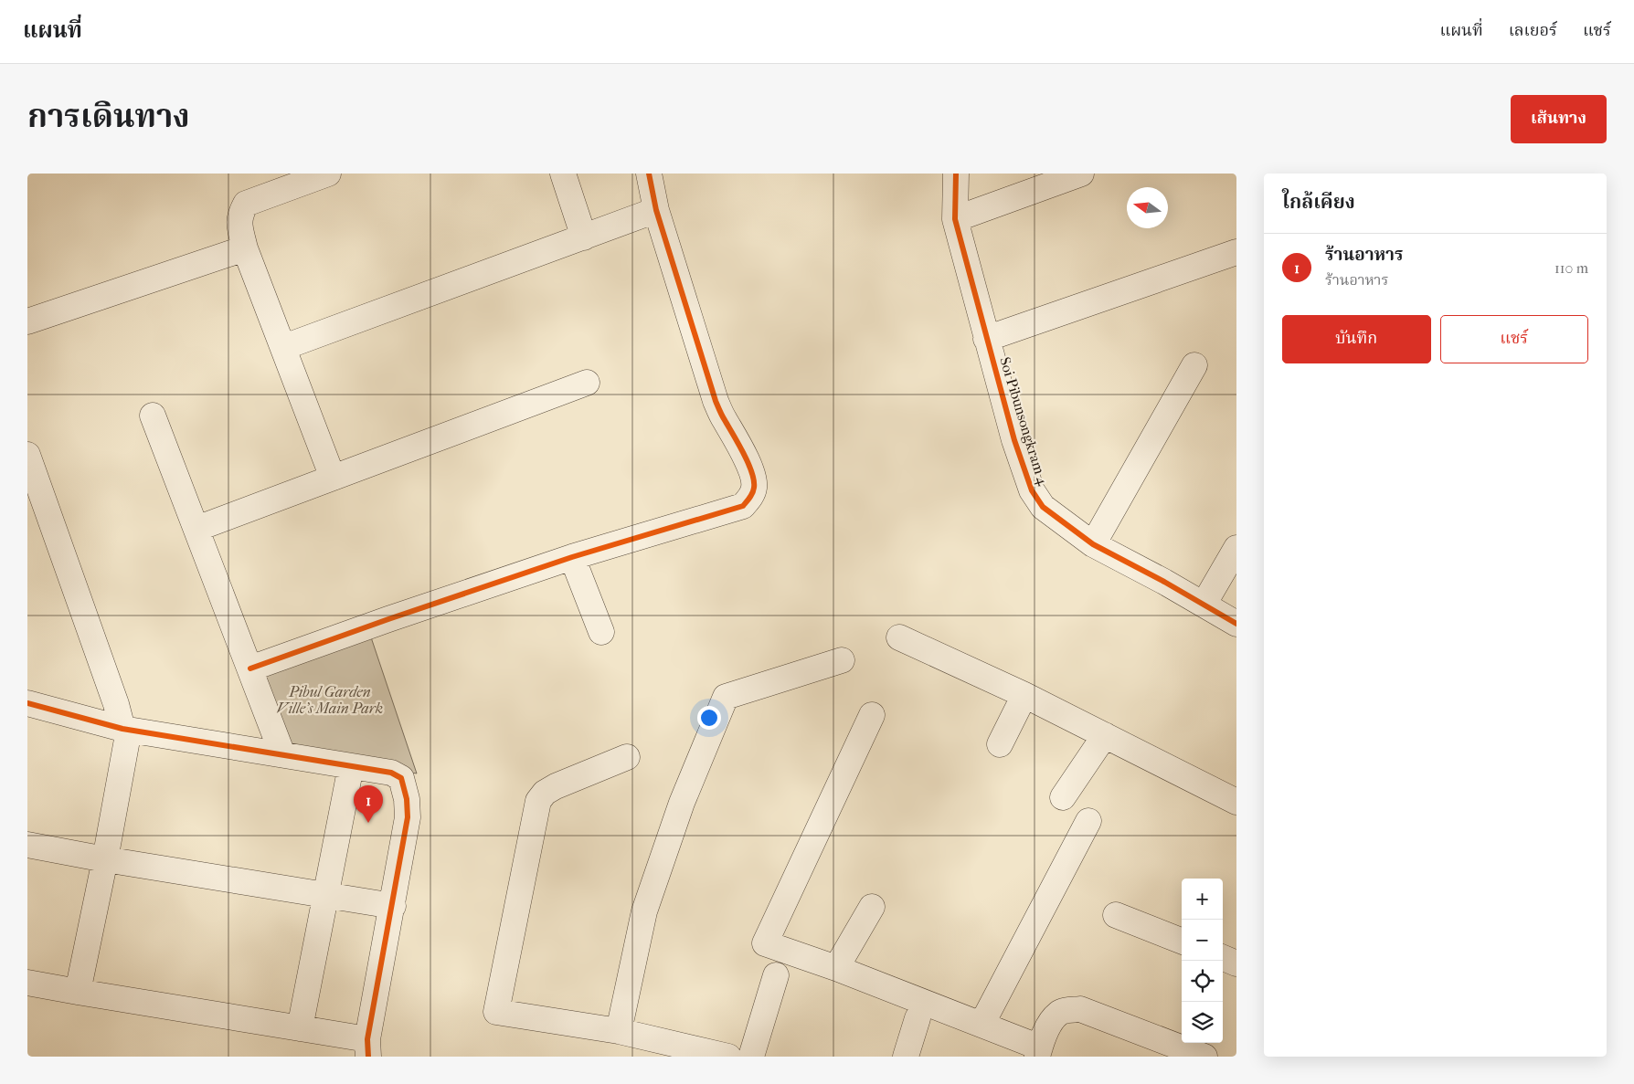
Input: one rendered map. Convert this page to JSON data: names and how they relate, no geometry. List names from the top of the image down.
{
  "streets": {
    "street": ["Soi Pibunsongkram 4"]
  },
  "parks": ["Pibul Garden Ville's Main Park"],
  "north": "left",
  "page": {
    "header": "แผนที่",
    "nav": ["แผนที่", "เลเยอร์", "แชร์"],
    "title": "การเดินทาง",
    "buttons": [
      "เส้นทาง",
      ["บันทึก", "แชร์"]
    ],
    "heading": "ใกล้เคียง",
    "list": [
      {
        "mark": "1",
        "name": "ร้านอาหาร",
        "note": "ร้านอาหาร",
        "value": "110 m"
      }
    ],
    "pins": "1",
    "map_buttons": ["+", "−"]
  }
}
